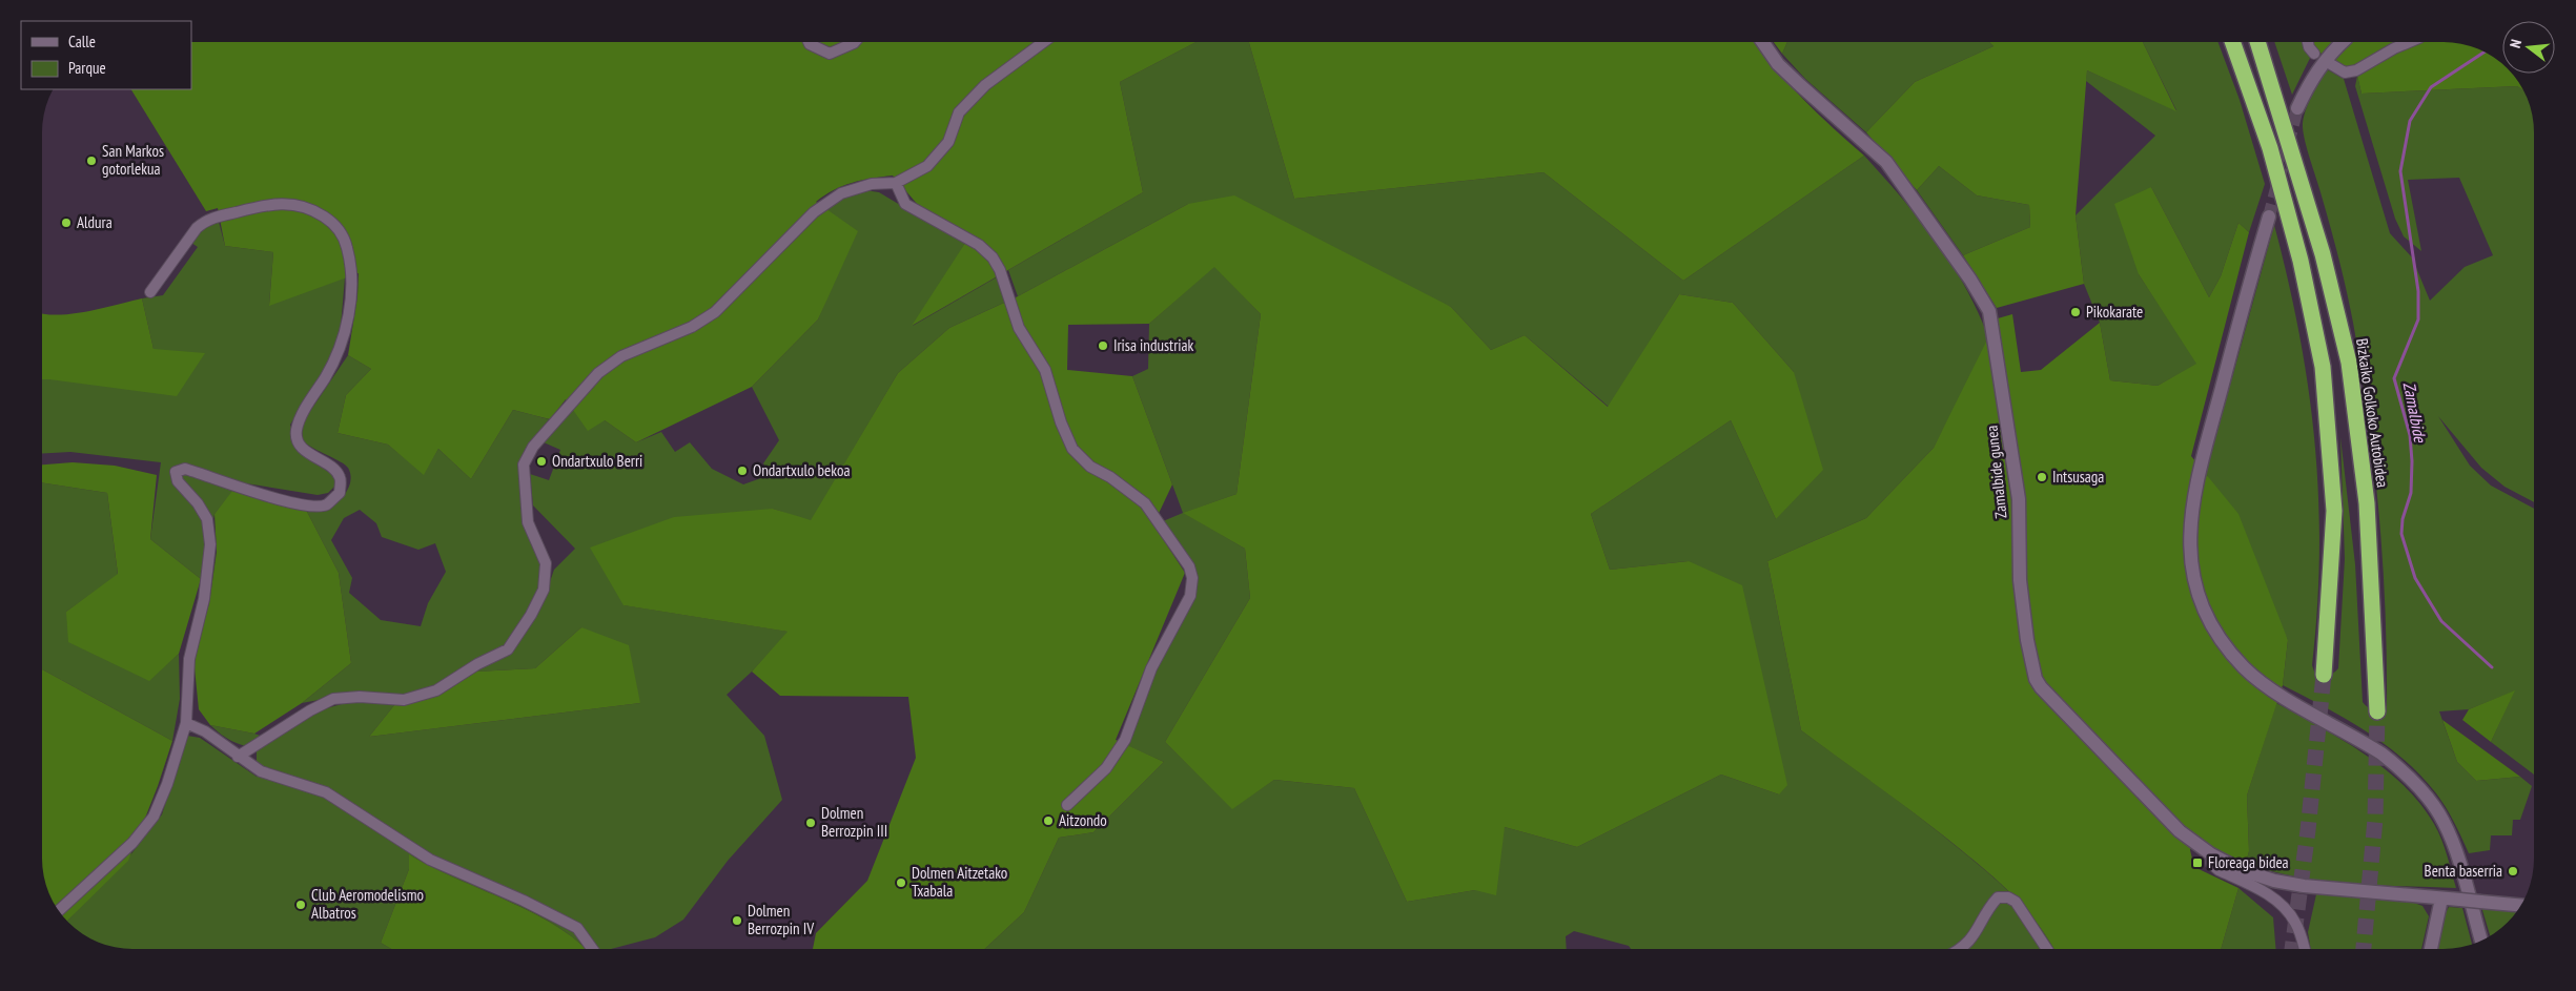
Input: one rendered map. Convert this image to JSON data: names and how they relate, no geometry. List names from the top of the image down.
{
  "streets": {
    "highway": ["Bizkaiko Golkoko Autobidea"],
    "street": ["Zamalbide gunea"]
  },
  "water": ["Zamalbide"],
  "places": {
    "other": [
      "San Markos gotorlekua",
      "Aldura",
      "Pikokarate",
      "Irisa industriak",
      "Ondartxulo Berri",
      "Ondartxulo bekoa",
      "Intsusaga",
      "Aitzondo",
      "Dolmen Berrozpin III",
      "Benta baserria",
      "Dolmen Aitzetako Txabala",
      "Club Aeromodelismo Albatros",
      "Dolmen Berrozpin IV"
    ],
    "transit": ["Floreaga bidea"]
  },
  "legend": ["Calle", "Parque"],
  "north": "left"
}
